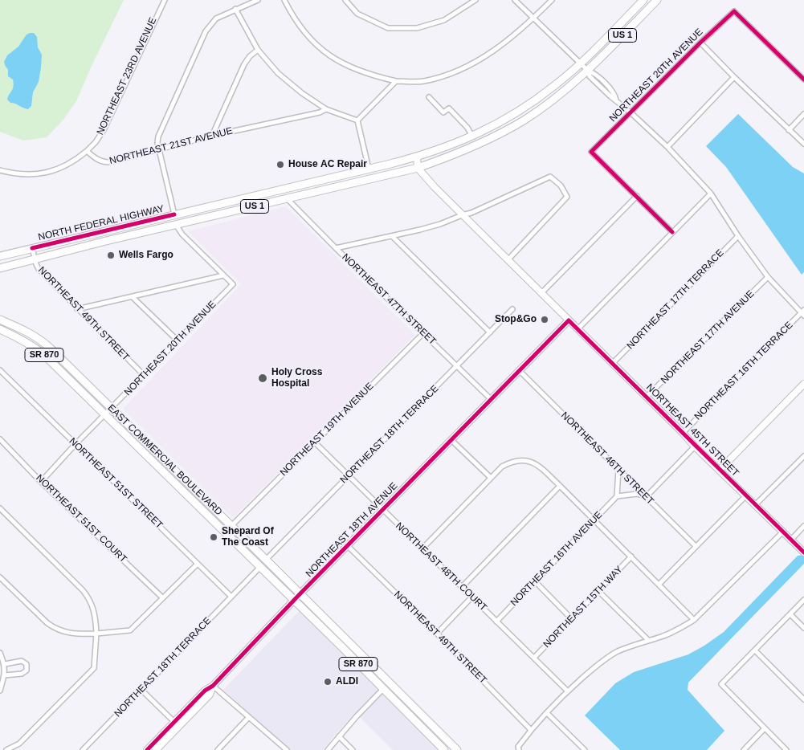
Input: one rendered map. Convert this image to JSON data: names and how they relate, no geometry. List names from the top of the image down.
{
  "streets": {
    "main road": [
      "US 1",
      "NORTH FEDERAL HIGHWAY",
      "SR 870",
      "EAST COMMERCIAL BOULEVARD"
    ],
    "street": [
      "NORTHEAST 20TH AVENUE",
      "NORTHEAST 23RD AVENUE",
      "NORTHEAST 21ST AVENUE",
      "NORTHEAST 47TH STREET",
      "NORTHEAST 17TH TERRACE",
      "NORTHEAST 49TH STREET",
      "NORTHEAST 17TH AVENUE",
      "NORTHEAST 16TH TERRACE",
      "NORTHEAST 19TH AVENUE",
      "NORTHEAST 45TH STREET",
      "NORTHEAST 18TH TERRACE",
      "NORTHEAST 46TH STREET",
      "NORTHEAST 51ST STREET",
      "NORTHEAST 51ST COURT",
      "NORTHEAST 18TH AVENUE",
      "NORTHEAST 16TH AVENUE",
      "NORTHEAST 48TH COURT",
      "NORTHEAST 15TH WAY"
    ]
  },
  "crossings": [
    ["NORTHEAST 20TH AVENUE", "NORTHEAST 49TH STREET"],
    ["NORTHEAST 20TH AVENUE", "EAST COMMERCIAL BOULEVARD"],
    ["NORTHEAST 20TH AVENUE", "NORTHEAST 51ST STREET"],
    ["NORTHEAST 20TH AVENUE", "NORTHEAST 51ST COURT"],
    ["NORTHEAST 23RD AVENUE", "NORTHEAST 21ST AVENUE"],
    ["NORTH FEDERAL HIGHWAY", "NORTHEAST 47TH STREET"],
    ["NORTH FEDERAL HIGHWAY", "NORTHEAST 49TH STREET"],
    ["NORTH FEDERAL HIGHWAY", "NORTHEAST 45TH STREET"],
    ["NORTHEAST 47TH STREET", "NORTHEAST 19TH AVENUE"],
    ["NORTHEAST 47TH STREET", "NORTHEAST 18TH TERRACE"],
    ["NORTHEAST 47TH STREET", "NORTHEAST 18TH AVENUE"],
    ["NORTHEAST 17TH TERRACE", "NORTHEAST 45TH STREET"],
    ["NORTHEAST 49TH STREET", "NORTHEAST 18TH AVENUE"],
    ["NORTHEAST 17TH AVENUE", "NORTHEAST 45TH STREET"],
    ["NORTHEAST 16TH TERRACE", "NORTHEAST 45TH STREET"],
    ["NORTHEAST 19TH AVENUE", "EAST COMMERCIAL BOULEVARD"],
    ["NORTHEAST 19TH AVENUE", "NORTHEAST 48TH COURT"],
    ["NORTHEAST 45TH STREET", "NORTHEAST 18TH AVENUE"],
    ["NORTHEAST 18TH TERRACE", "EAST COMMERCIAL BOULEVARD"],
    ["NORTHEAST 18TH TERRACE", "NORTHEAST 51ST STREET"],
    ["NORTHEAST 18TH TERRACE", "NORTHEAST 48TH COURT"],
    ["NORTHEAST 46TH STREET", "NORTHEAST 18TH AVENUE"],
    ["EAST COMMERCIAL BOULEVARD", "NORTHEAST 18TH AVENUE"],
    ["NORTHEAST 18TH AVENUE", "NORTHEAST 48TH COURT"],
    ["NORTHEAST 16TH AVENUE", "NORTHEAST 48TH COURT"],
    ["NORTHEAST 48TH COURT", "NORTHEAST 15TH WAY"]
  ],
  "places": [
    "House AC Repair",
    "Wells Fargo",
    "Stop&Go",
    "Holy Cross Hospital",
    "Shepard Of The Coast",
    "ALDI"
  ]
}
